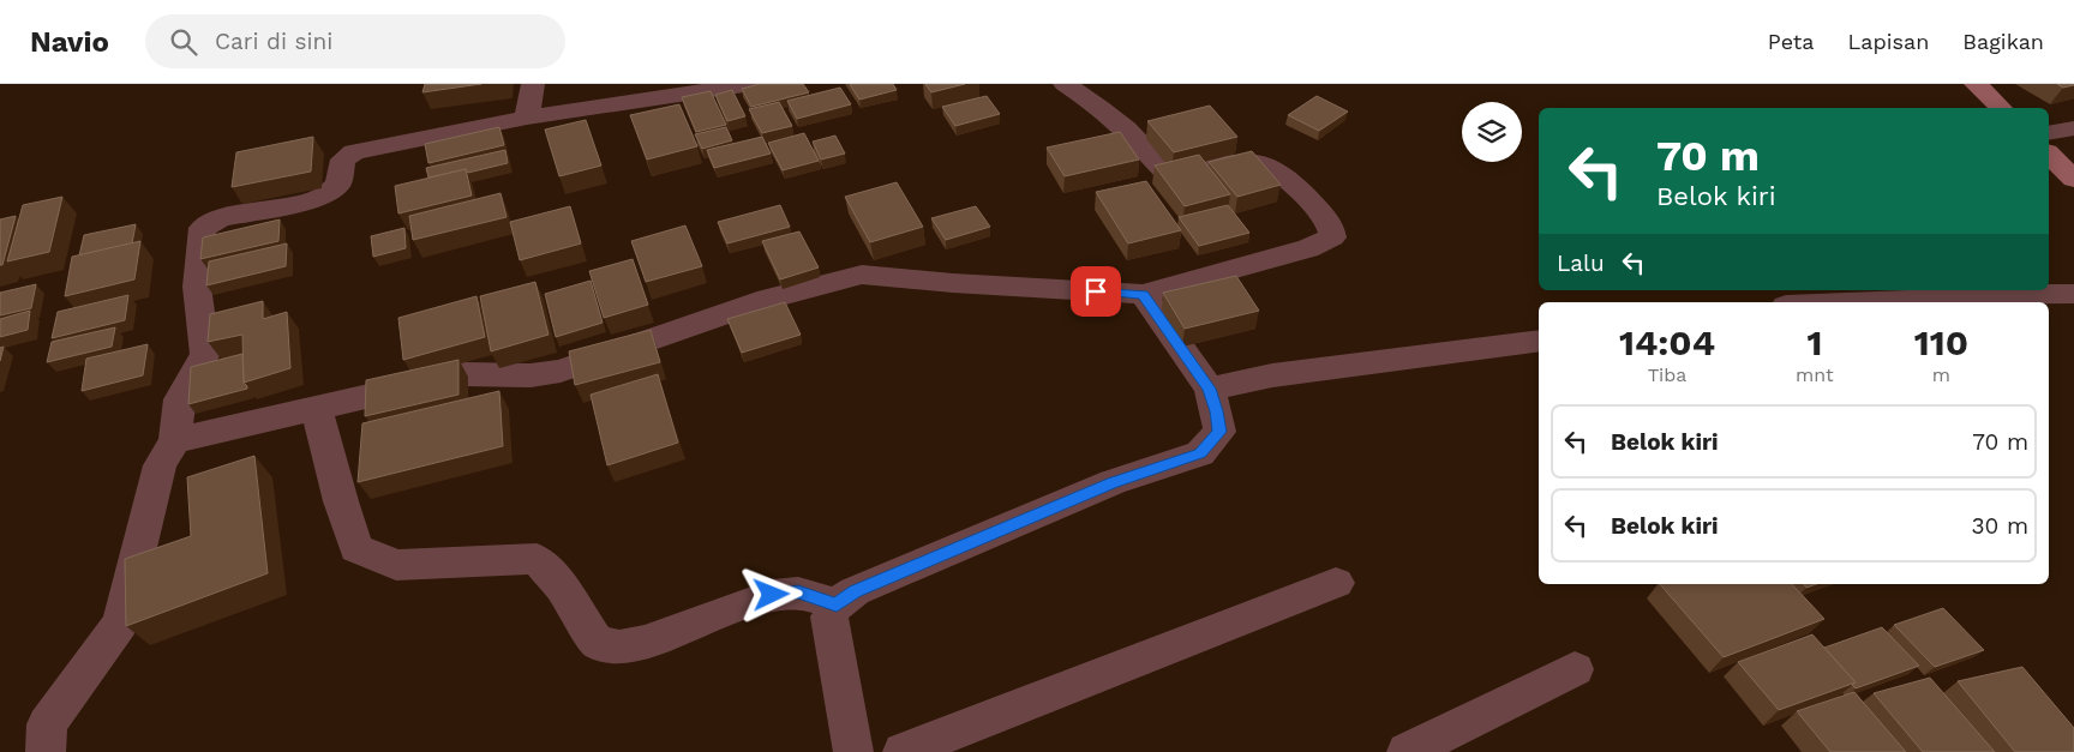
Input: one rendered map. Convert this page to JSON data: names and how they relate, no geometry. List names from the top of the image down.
{
  "page": {
    "header": "Navio",
    "search": "Cari di sini",
    "nav": ["Peta", "Lapisan", "Bagikan"],
    "turn": ["70 m", "Belok kiri"],
    "then": "Lalu",
    "eta": [
      "14:04",
      "Tiba",
      "1",
      "mnt",
      "110",
      "m"
    ],
    "list": [
      {
        "name": "Belok kiri",
        "value": "70 m"
      },
      {
        "name": "Belok kiri",
        "value": "30 m"
      }
    ]
  }
}
